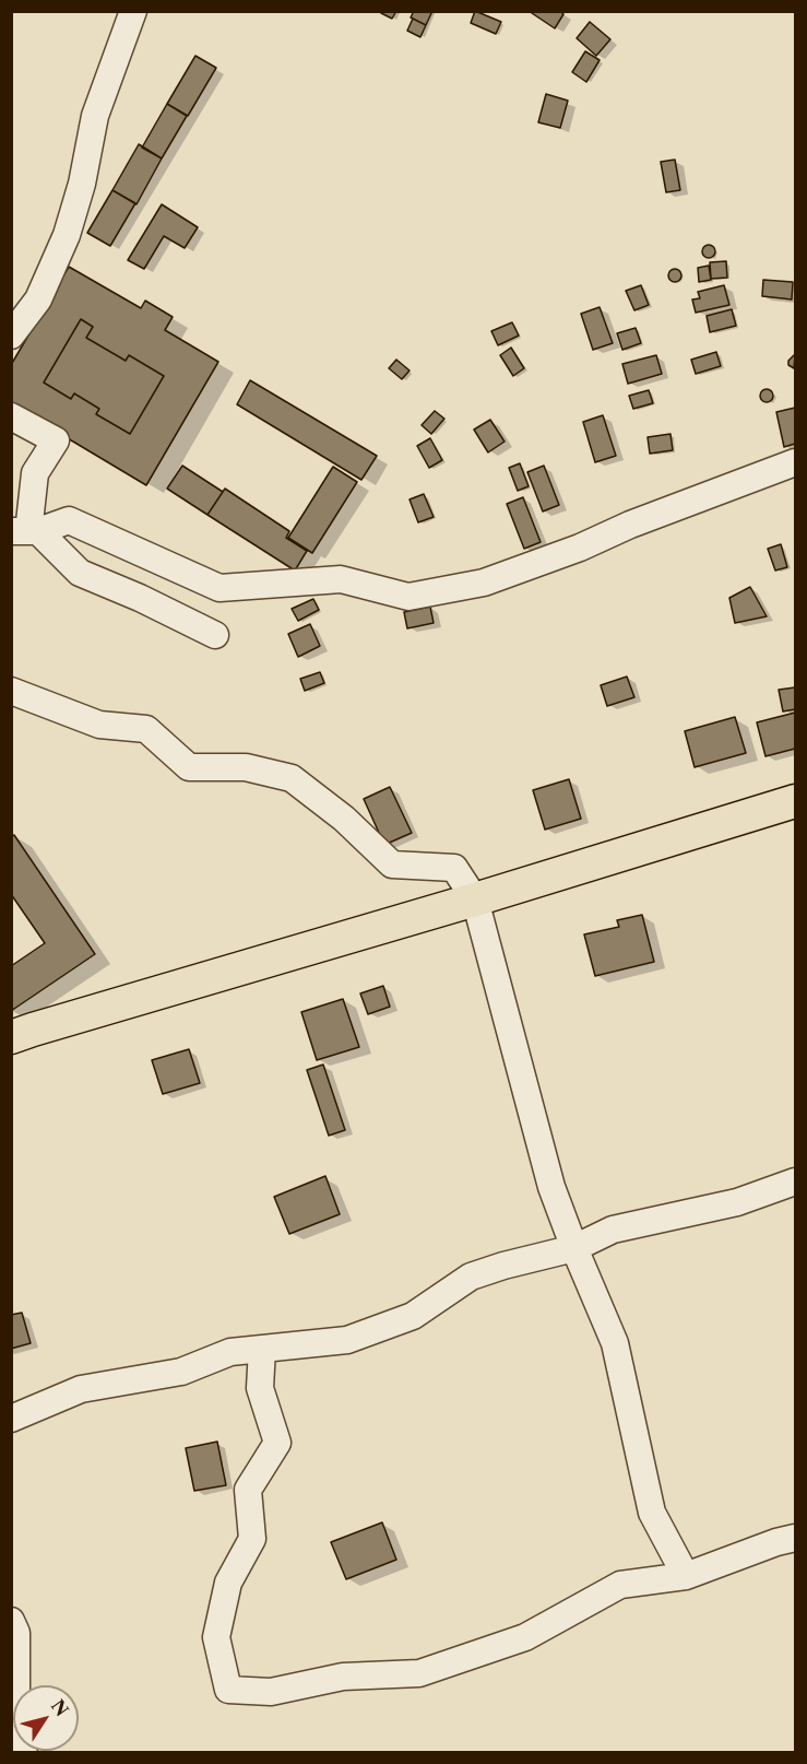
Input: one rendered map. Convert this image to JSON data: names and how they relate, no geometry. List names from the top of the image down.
{
  "north": "top right"
}
